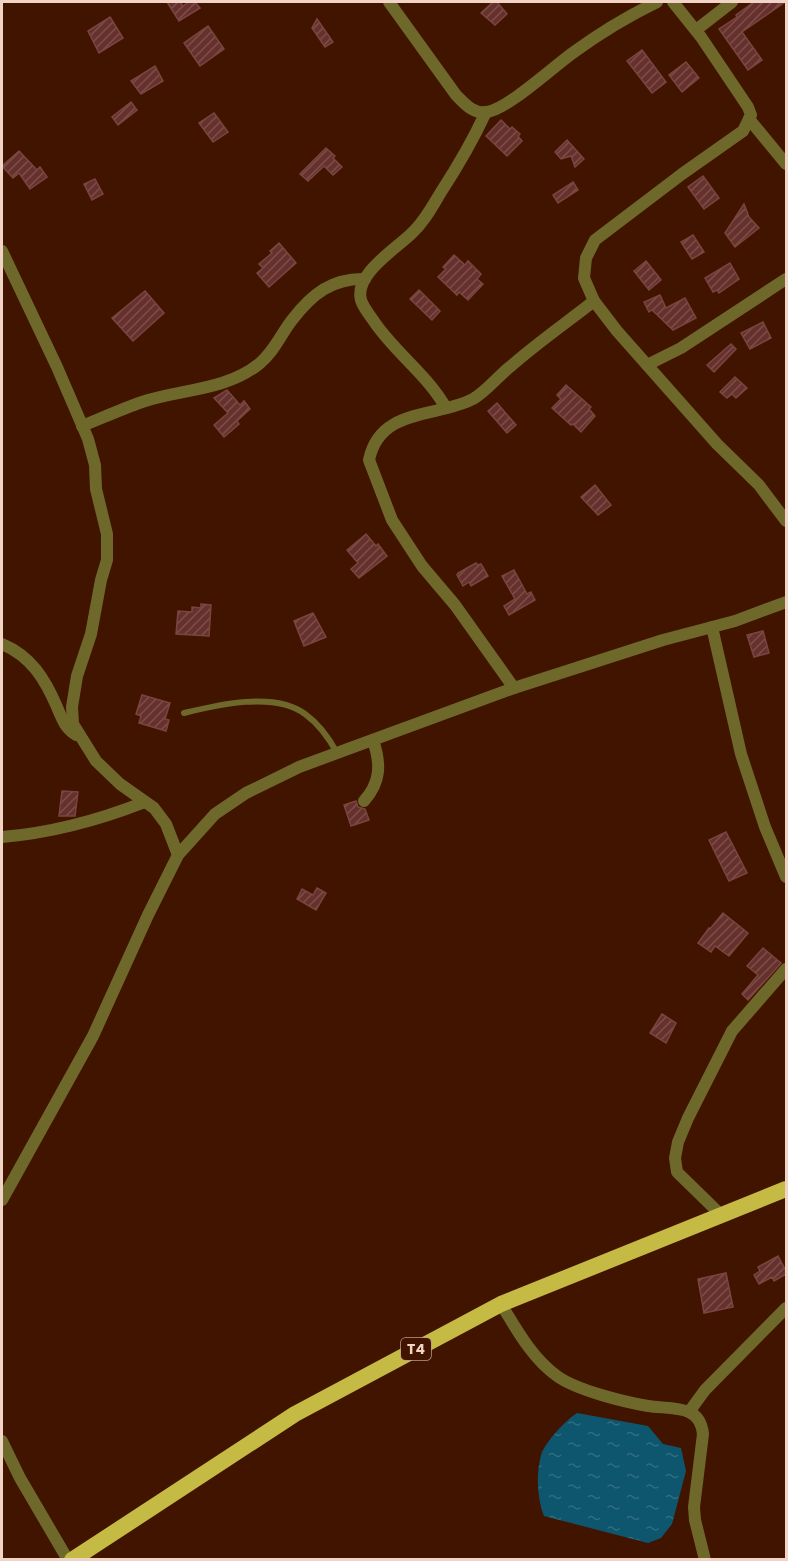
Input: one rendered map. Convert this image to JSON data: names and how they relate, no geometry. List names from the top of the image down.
{
  "streets": {
    "highway": ["T4"]
  }
}
